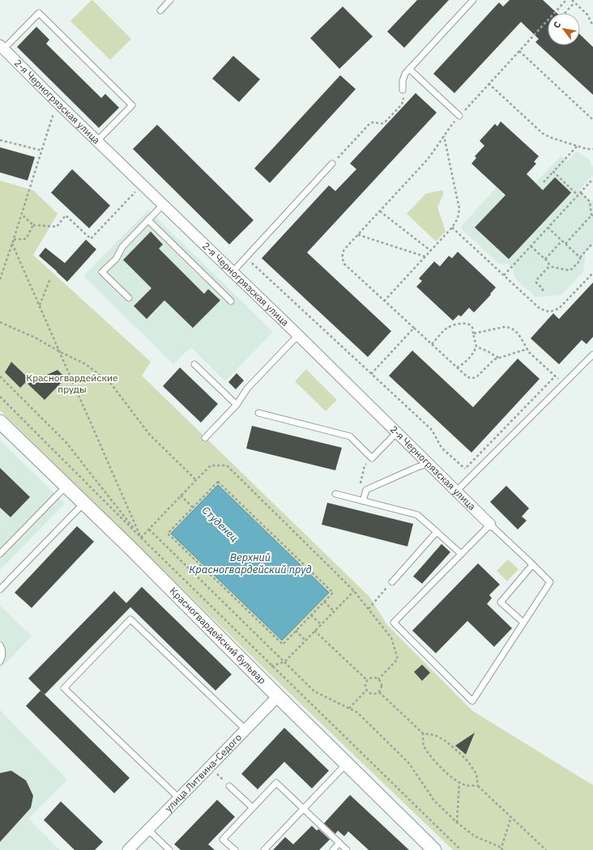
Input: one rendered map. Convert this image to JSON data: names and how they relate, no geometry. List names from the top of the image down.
{
  "streets": {
    "street": ["2-я Черногрязская улица", "Красногвардейский бульвар", "улица Литвина-Седого"]
  },
  "crossings": [
    ["Красногвардейский бульвар", "улица Литвина-Седого"]
  ],
  "water": ["Студенец", "Верхний Красногвардейский пруд"],
  "parks": ["Красногвардейские пруды"],
  "north": "top left"
}
